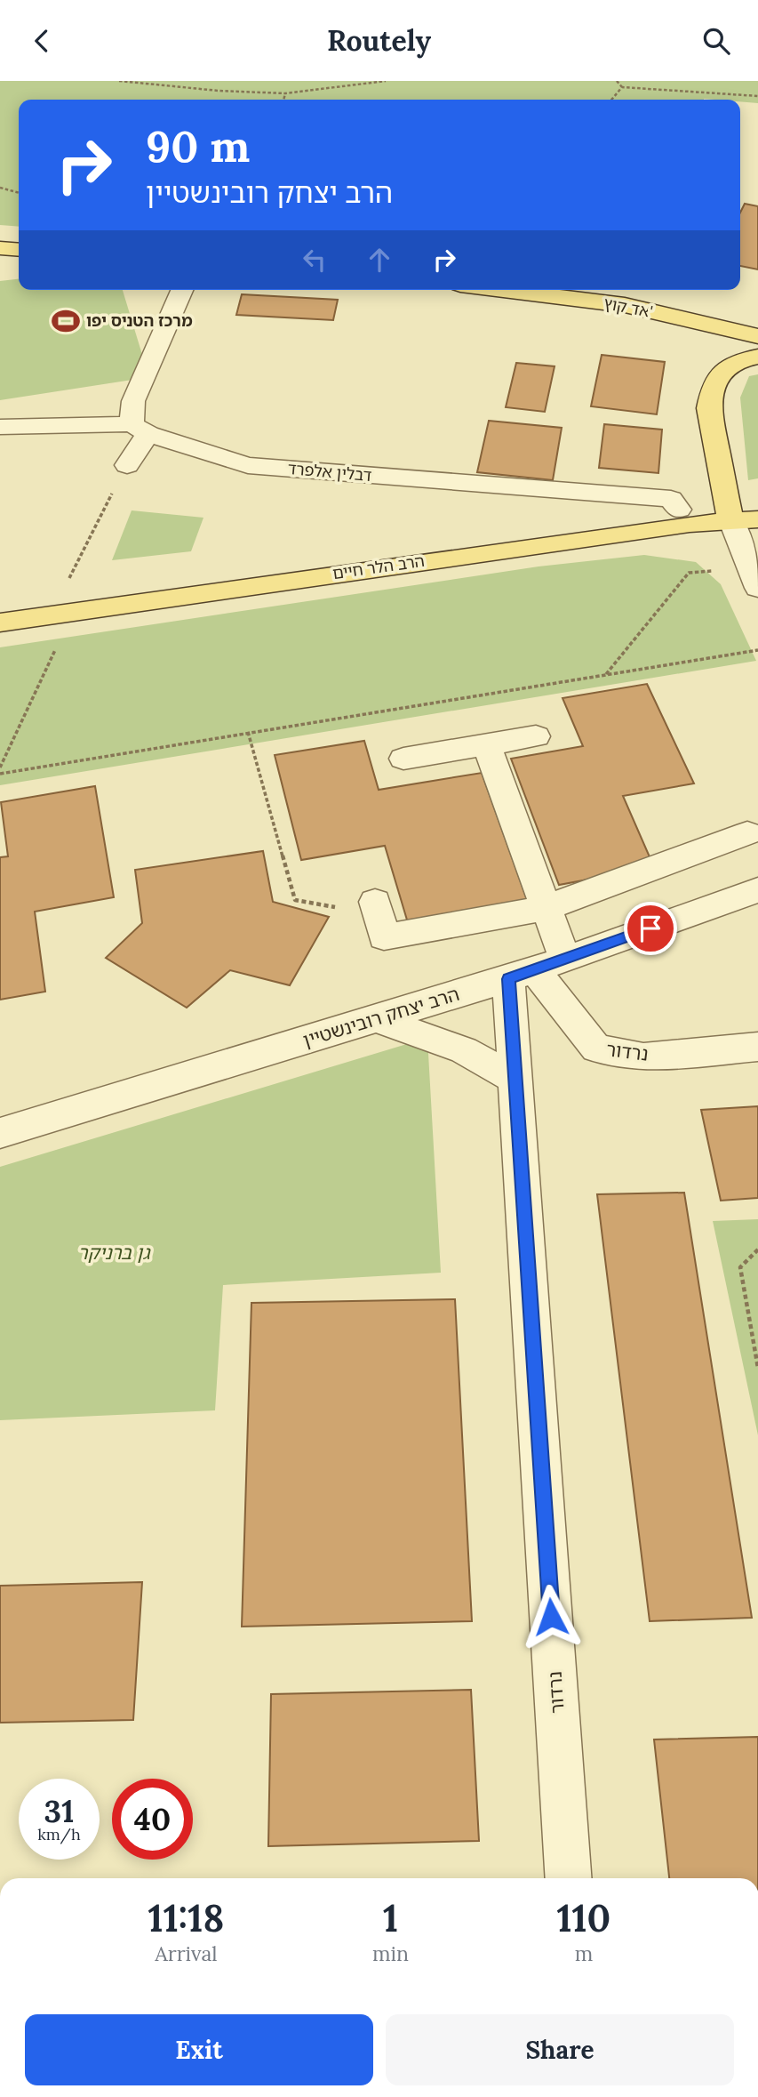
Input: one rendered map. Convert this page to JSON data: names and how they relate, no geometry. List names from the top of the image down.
{
  "streets": {
    "main road": ["אד קוץ'", "הרב הלר חיים"],
    "street": ["דבלין אלפרד", "הרב יצחק רובינשטיין", "נרדור"]
  },
  "crossings": [
    ["הרב יצחק רובינשטיין", "נרדור"]
  ],
  "parks": ["גן ברניקר"],
  "places": {
    "sports": ["מרכז הטניס יפו"]
  },
  "page": {
    "header": "Routely",
    "turn": ["90 m", "הרב יצחק רובינשטיין"],
    "speed": "31 km/h",
    "limit": "40",
    "eta": [
      "11:18",
      "Arrival",
      "1",
      "min",
      "110",
      "m"
    ],
    "buttons": ["Exit", "Share"]
  }
}
